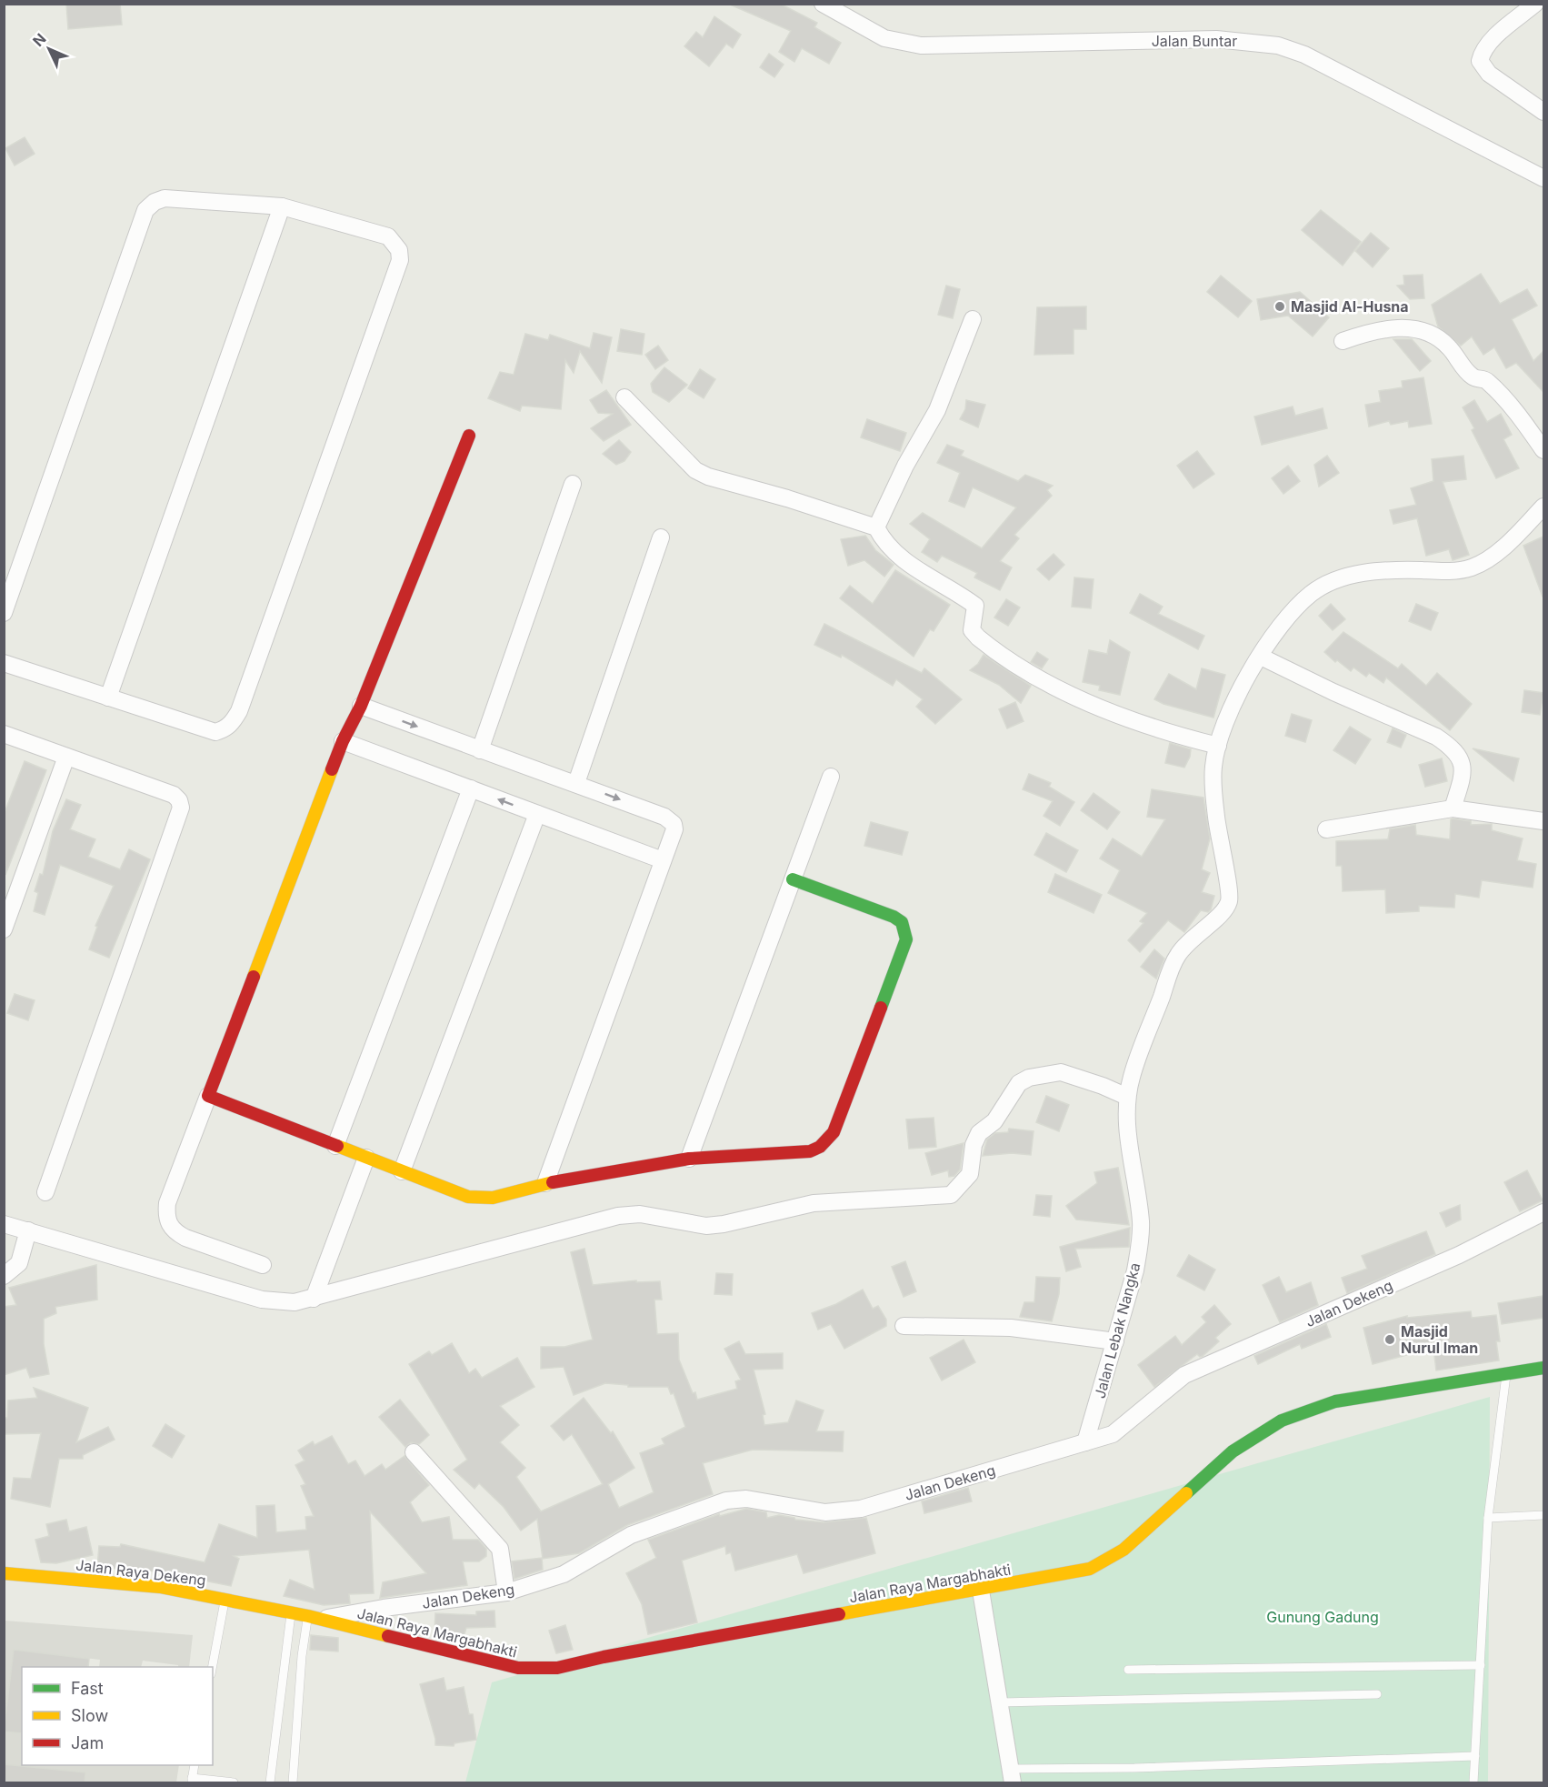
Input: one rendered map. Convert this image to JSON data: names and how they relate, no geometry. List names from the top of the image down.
{
  "streets": {
    "street": [
      "Jalan Buntar",
      "Jalan Dekeng",
      "Jalan Lebak Nangka",
      "Jalan Raya Dekeng",
      "Jalan Raya Margabhakti"
    ]
  },
  "crossings": [
    ["Jalan Dekeng", "Jalan Lebak Nangka"],
    ["Jalan Dekeng", "Jalan Raya Margabhakti"],
    ["Jalan Raya Dekeng", "Jalan Raya Margabhakti"]
  ],
  "parks": ["Gunung Gadung"],
  "places": ["Masjid Al-Husna", "Masjid Nurul Iman"],
  "legend": ["Fast", "Slow", "Jam"],
  "north": "top left"
}
